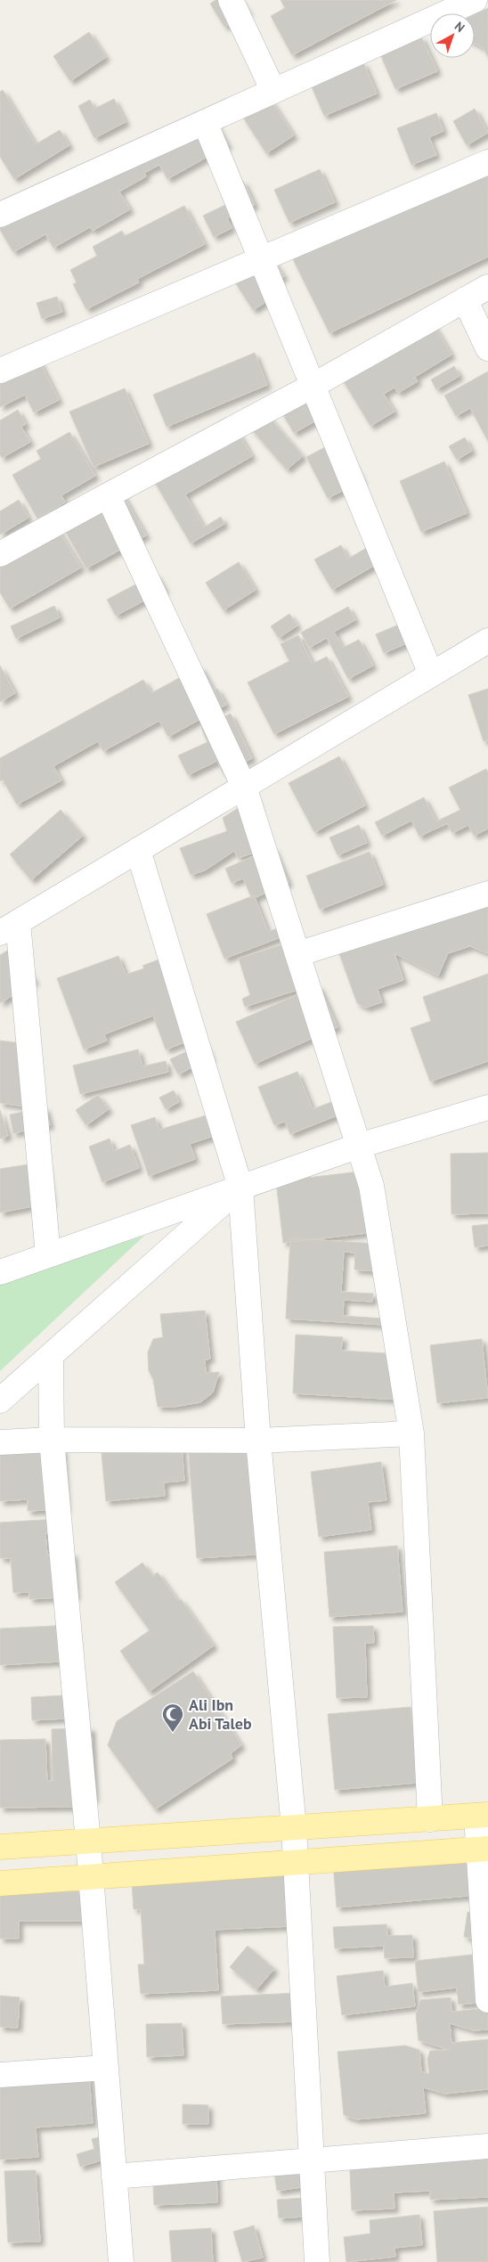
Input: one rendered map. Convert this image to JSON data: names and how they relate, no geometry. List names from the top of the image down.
{
  "places": {
    "mosque": ["Ali Ibn Abi Taleb"]
  },
  "north": "top right"
}
